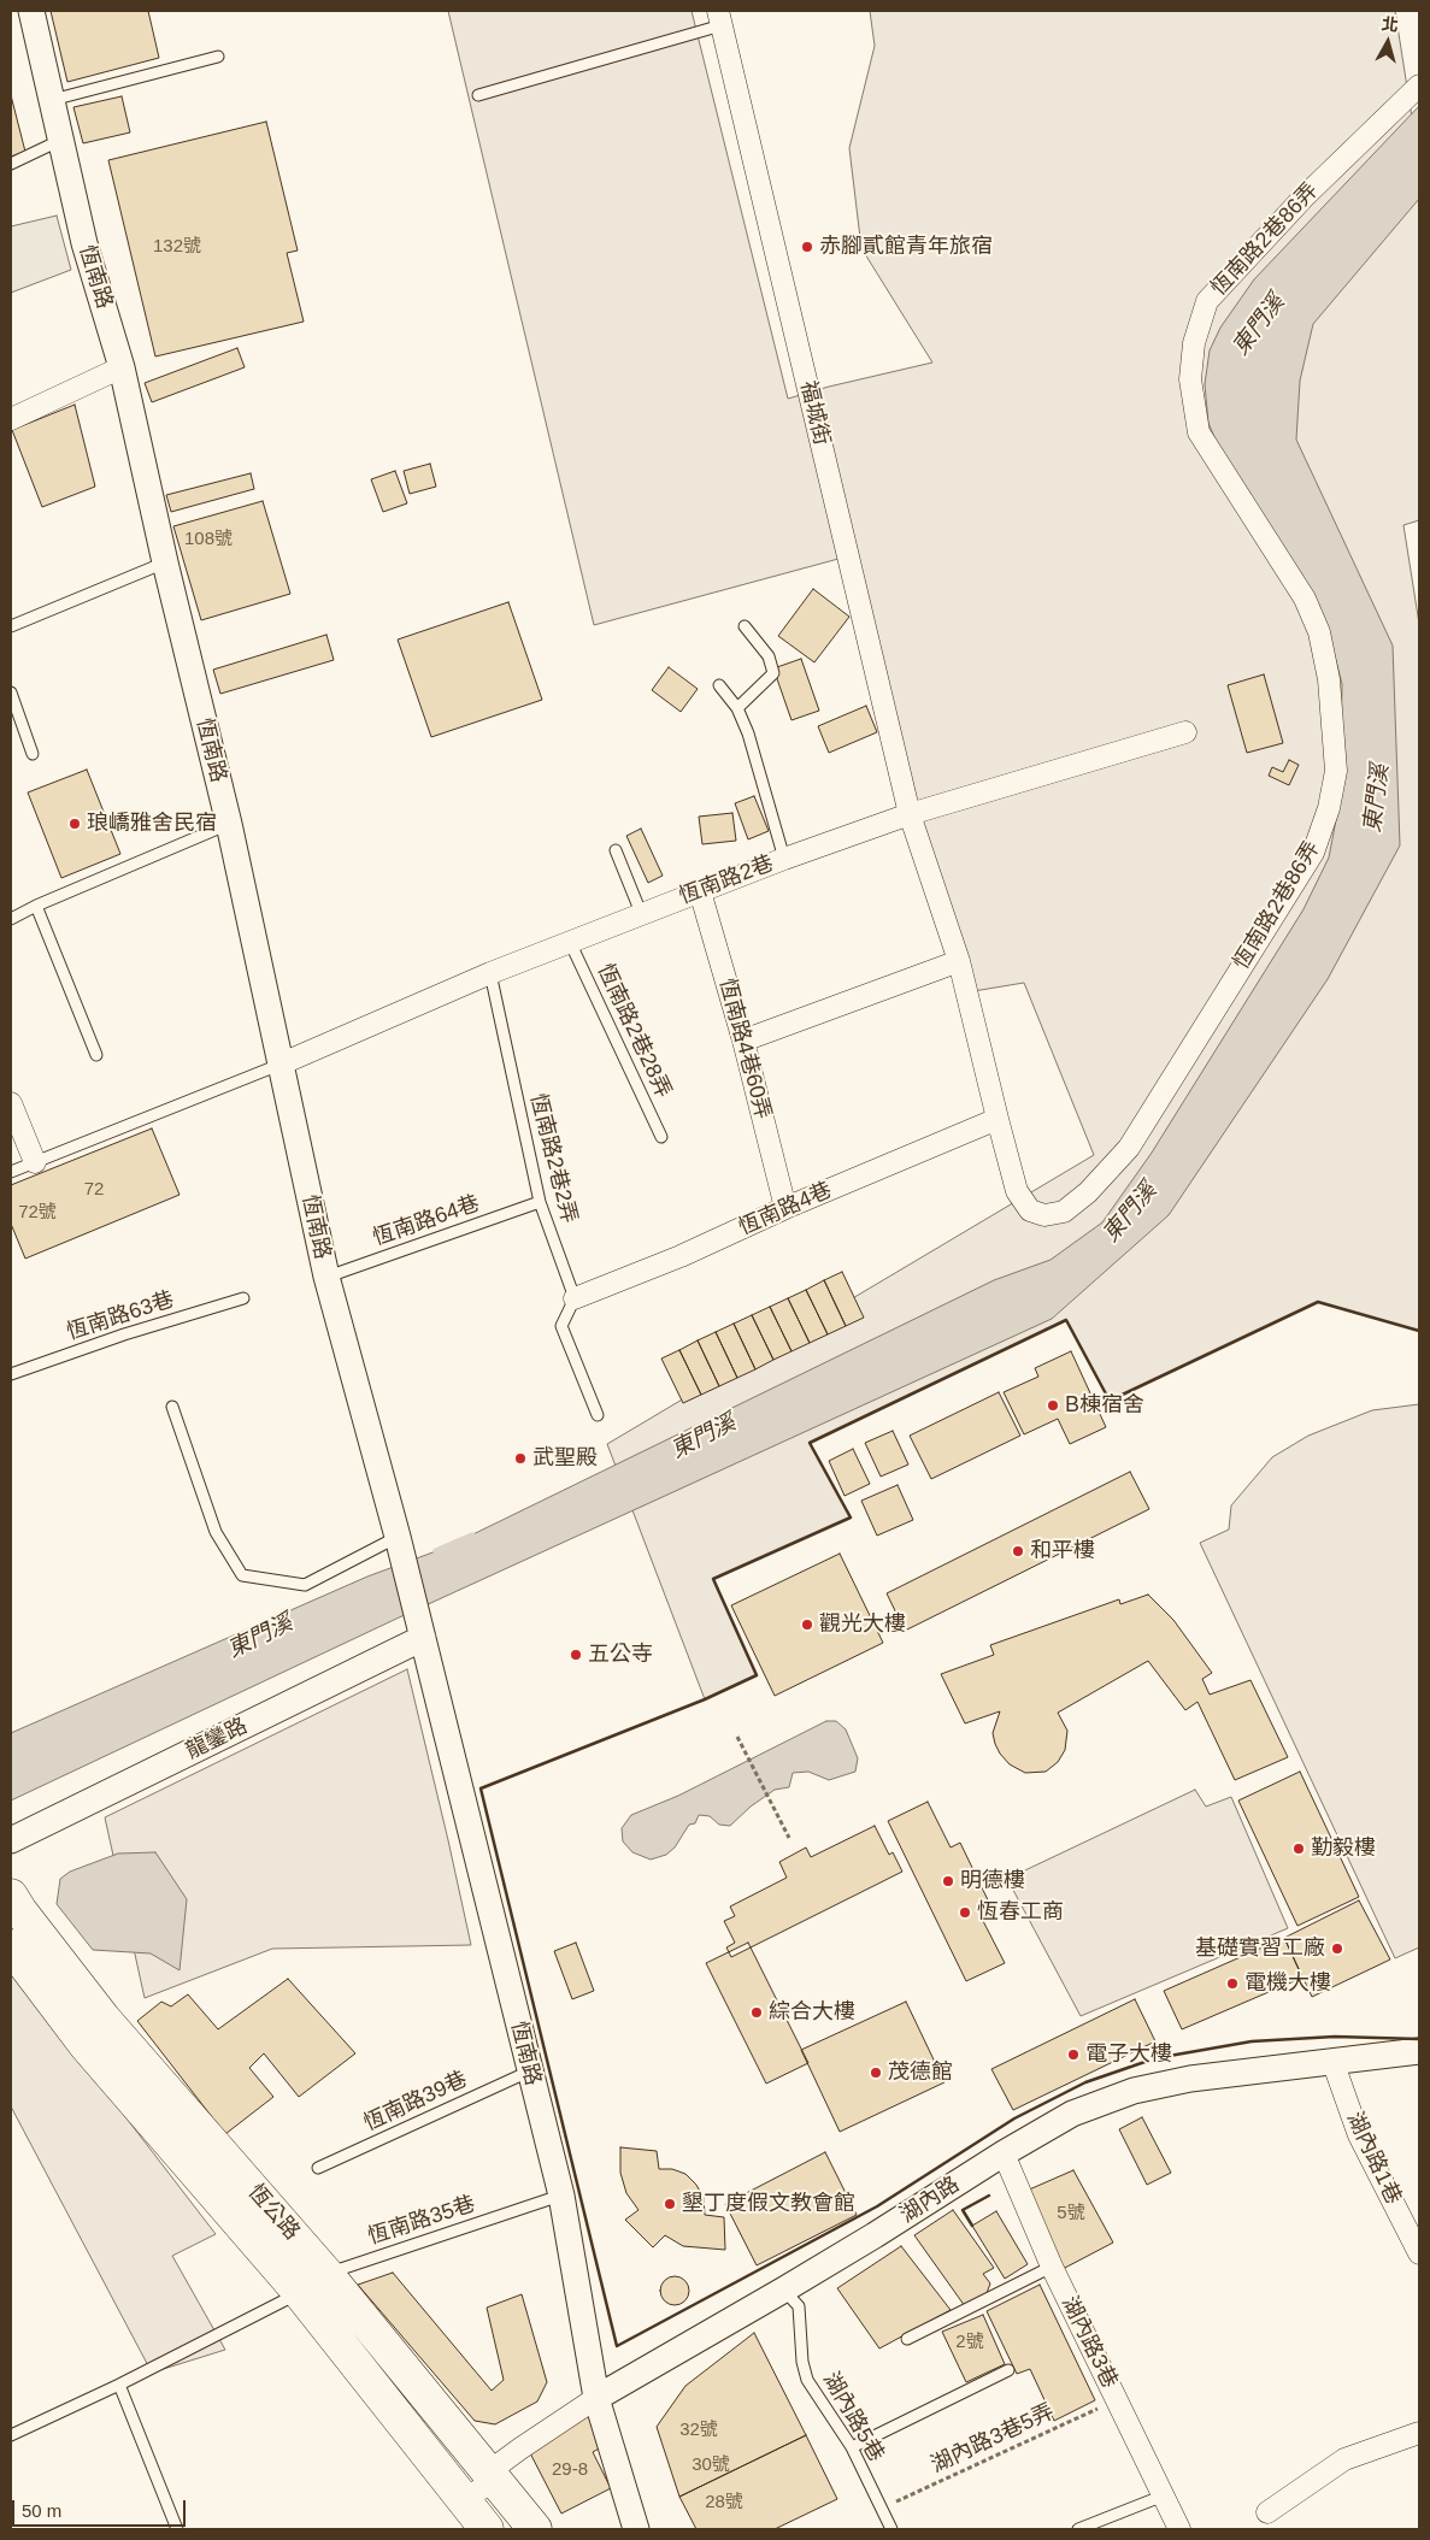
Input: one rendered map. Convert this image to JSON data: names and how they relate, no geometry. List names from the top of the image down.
{
  "streets": {
    "main road": ["恆公路"],
    "street": [
      "恆南路2巷86弄",
      "恆南路",
      "福城街",
      "恆南路2巷",
      "恆南路4巷60弄",
      "恆南路4巷",
      "龍鑾路",
      "湖內路1巷",
      "湖內路",
      "湖內路3巷"
    ],
    "lane": [
      "恆南路2巷28弄",
      "恆南路2巷2弄",
      "恆南路64巷",
      "恆南路63巷",
      "恆南路39巷",
      "恆南路35巷",
      "湖內路5巷"
    ],
    "path": ["湖內路3巷5弄"]
  },
  "crossings": [
    ["恆南路2巷86弄", "福城街"],
    ["恆南路2巷86弄", "恆南路2巷"],
    ["恆南路2巷86弄", "恆南路4巷"],
    ["恆南路", "恆南路2巷"],
    ["恆南路", "恆南路64巷"],
    ["恆南路", "龍鑾路"],
    ["恆南路", "恆南路39巷"],
    ["恆南路", "湖內路"],
    ["恆南路", "恆南路35巷"],
    ["福城街", "恆南路2巷"],
    ["恆南路2巷", "恆南路2巷28弄"],
    ["恆南路2巷", "恆南路4巷60弄"],
    ["恆南路2巷", "恆南路2巷2弄"],
    ["恆南路4巷60弄", "恆南路4巷"],
    ["恆南路2巷2弄", "恆南路4巷"],
    ["恆南路2巷2弄", "恆南路64巷"],
    ["湖內路1巷", "湖內路"],
    ["湖內路", "恆公路"],
    ["湖內路", "湖內路3巷"],
    ["湖內路", "湖內路5巷"],
    ["恆公路", "恆南路35巷"],
    ["湖內路3巷", "湖內路3巷5弄"],
    ["湖內路5巷", "湖內路3巷5弄"]
  ],
  "water": ["東門溪"],
  "places": [
    "赤腳貳館青年旅宿",
    "琅嶠雅舍民宿",
    "B棟宿舍",
    "武聖殿",
    "和平樓",
    "觀光大樓",
    "五公寺",
    "勤毅樓",
    "明德樓",
    "恆春工商",
    "基礎實習工廠",
    "電機大樓",
    "綜合大樓",
    "電子大樓",
    "茂德館",
    "墾丁度假文教會館"
  ],
  "house_numbers": [
    "132號",
    "108號",
    "72",
    "72號",
    "5號",
    "2號",
    "32號",
    "30號",
    "29-8",
    "28號"
  ],
  "scale_bar": "50 m",
  "north": "top"
}
